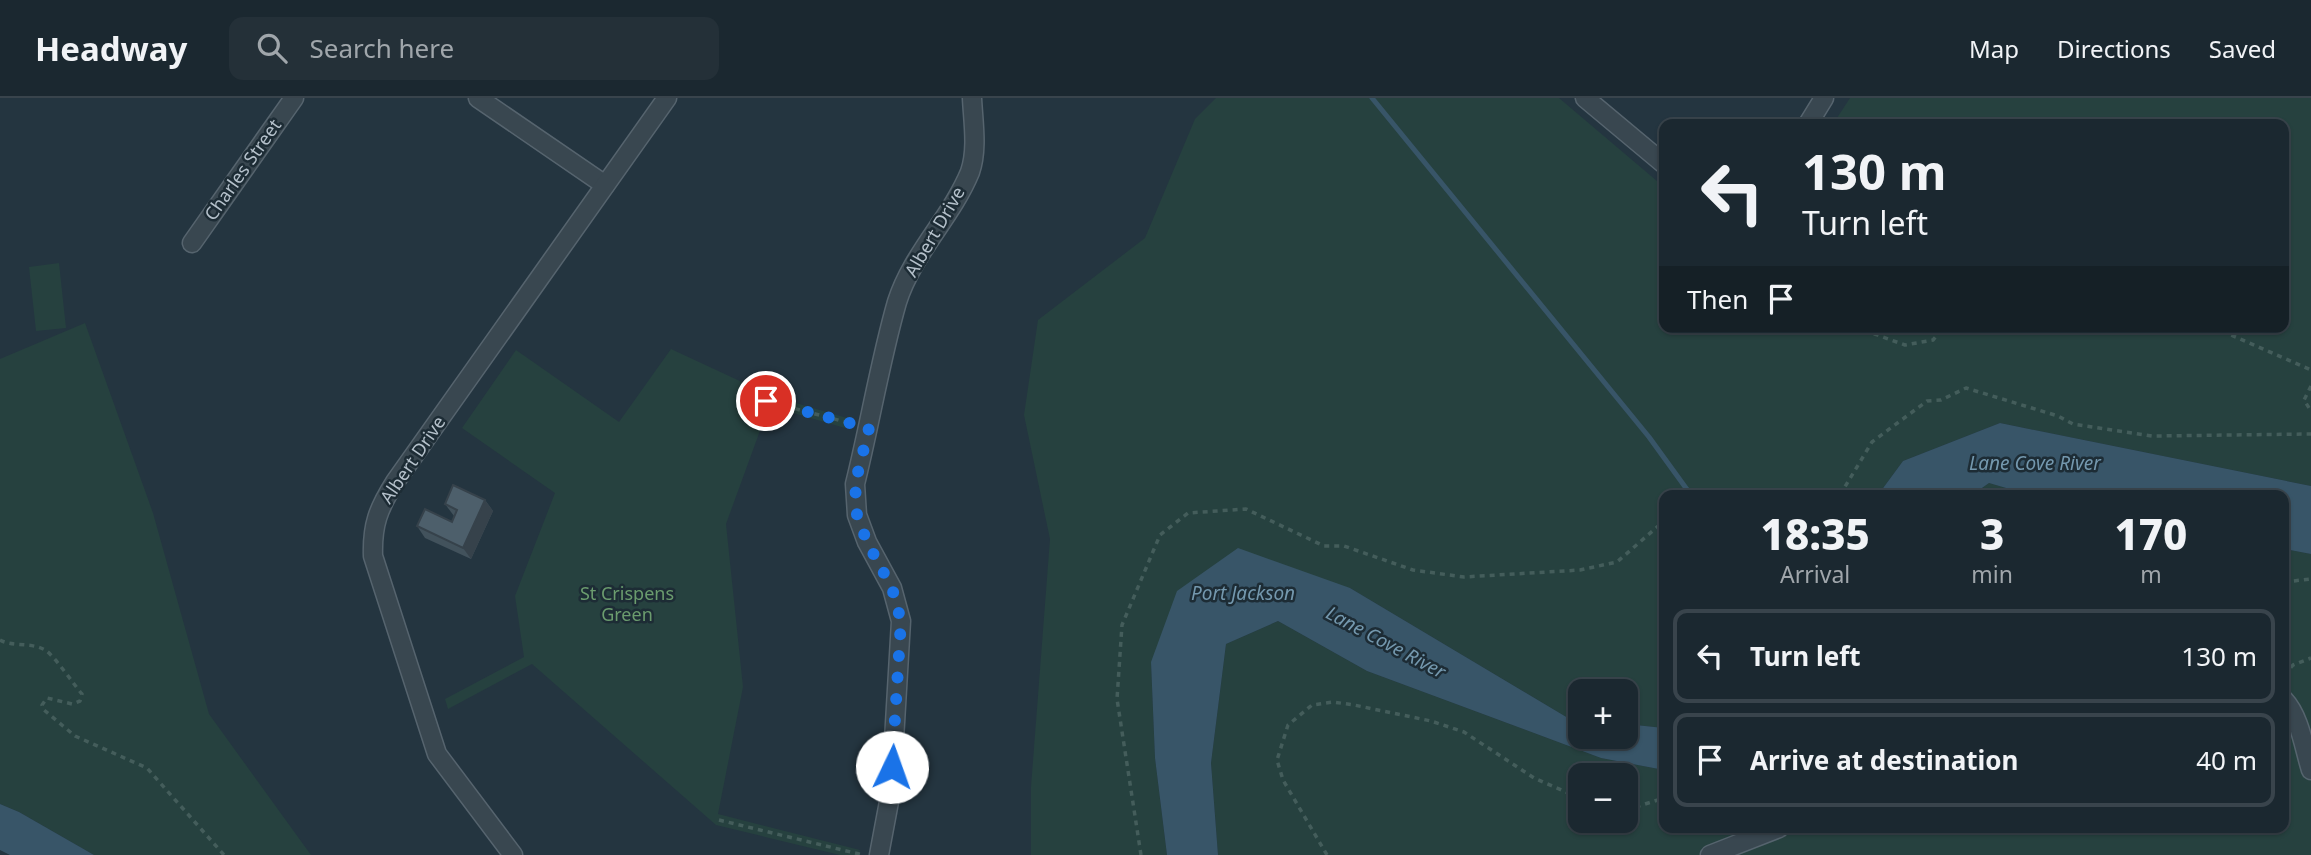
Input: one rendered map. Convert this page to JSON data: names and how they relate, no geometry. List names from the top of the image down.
{
  "streets": {
    "street": ["Charles Street", "Albert Drive"]
  },
  "water": ["Lane Cove River", "Port Jackson"],
  "parks": ["St Crispens Green"],
  "page": {
    "header": "Headway",
    "search": "Search here",
    "nav": ["Map", "Directions", "Saved"],
    "turn": ["130 m", "Turn left"],
    "then": "Then",
    "eta": [
      "18:35",
      "Arrival",
      "3",
      "min",
      "170",
      "m"
    ],
    "list": [
      {
        "name": "Turn left",
        "value": "130 m"
      },
      {
        "name": "Arrive at destination",
        "value": "40 m"
      }
    ],
    "map_buttons": ["+", "−"]
  }
}
